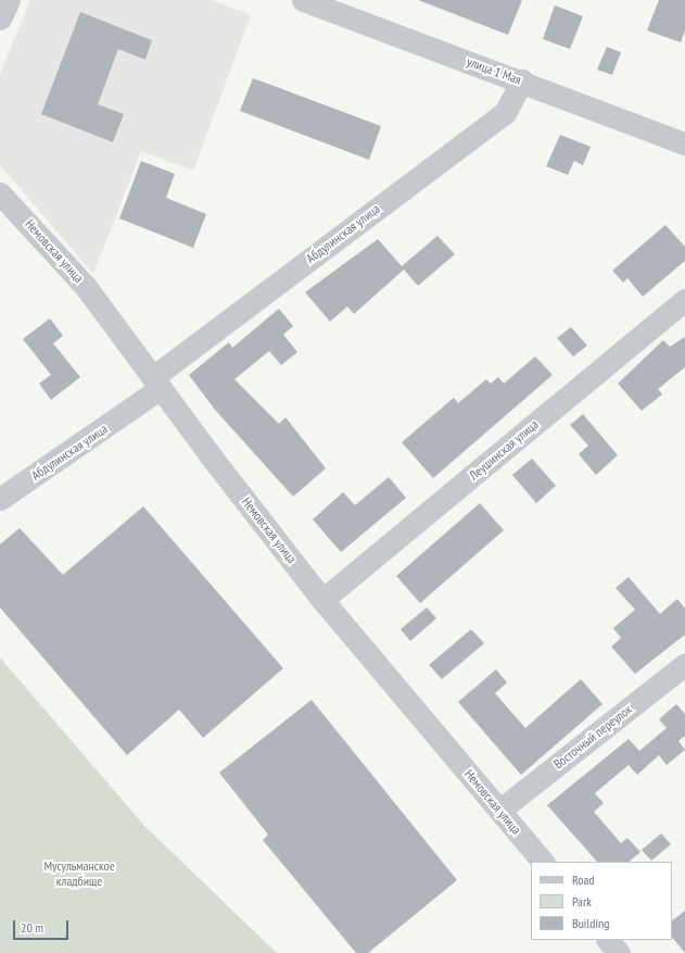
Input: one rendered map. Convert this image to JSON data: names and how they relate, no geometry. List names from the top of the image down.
{
  "streets": {
    "street": [
      "улица 1 Мая",
      "Абдулинская улица",
      "Немовская улица",
      "Леушинская улица",
      "Восточный переулок"
    ]
  },
  "crossings": [
    ["улица 1 Мая", "Абдулинская улица"],
    ["Абдулинская улица", "Немовская улица"],
    ["Немовская улица", "Леушинская улица"],
    ["Немовская улица", "Восточный переулок"]
  ],
  "parks": ["Мусульманское кладбище"],
  "legend": ["Road", "Park", "Building"],
  "scale_bar": "20 m"
}
